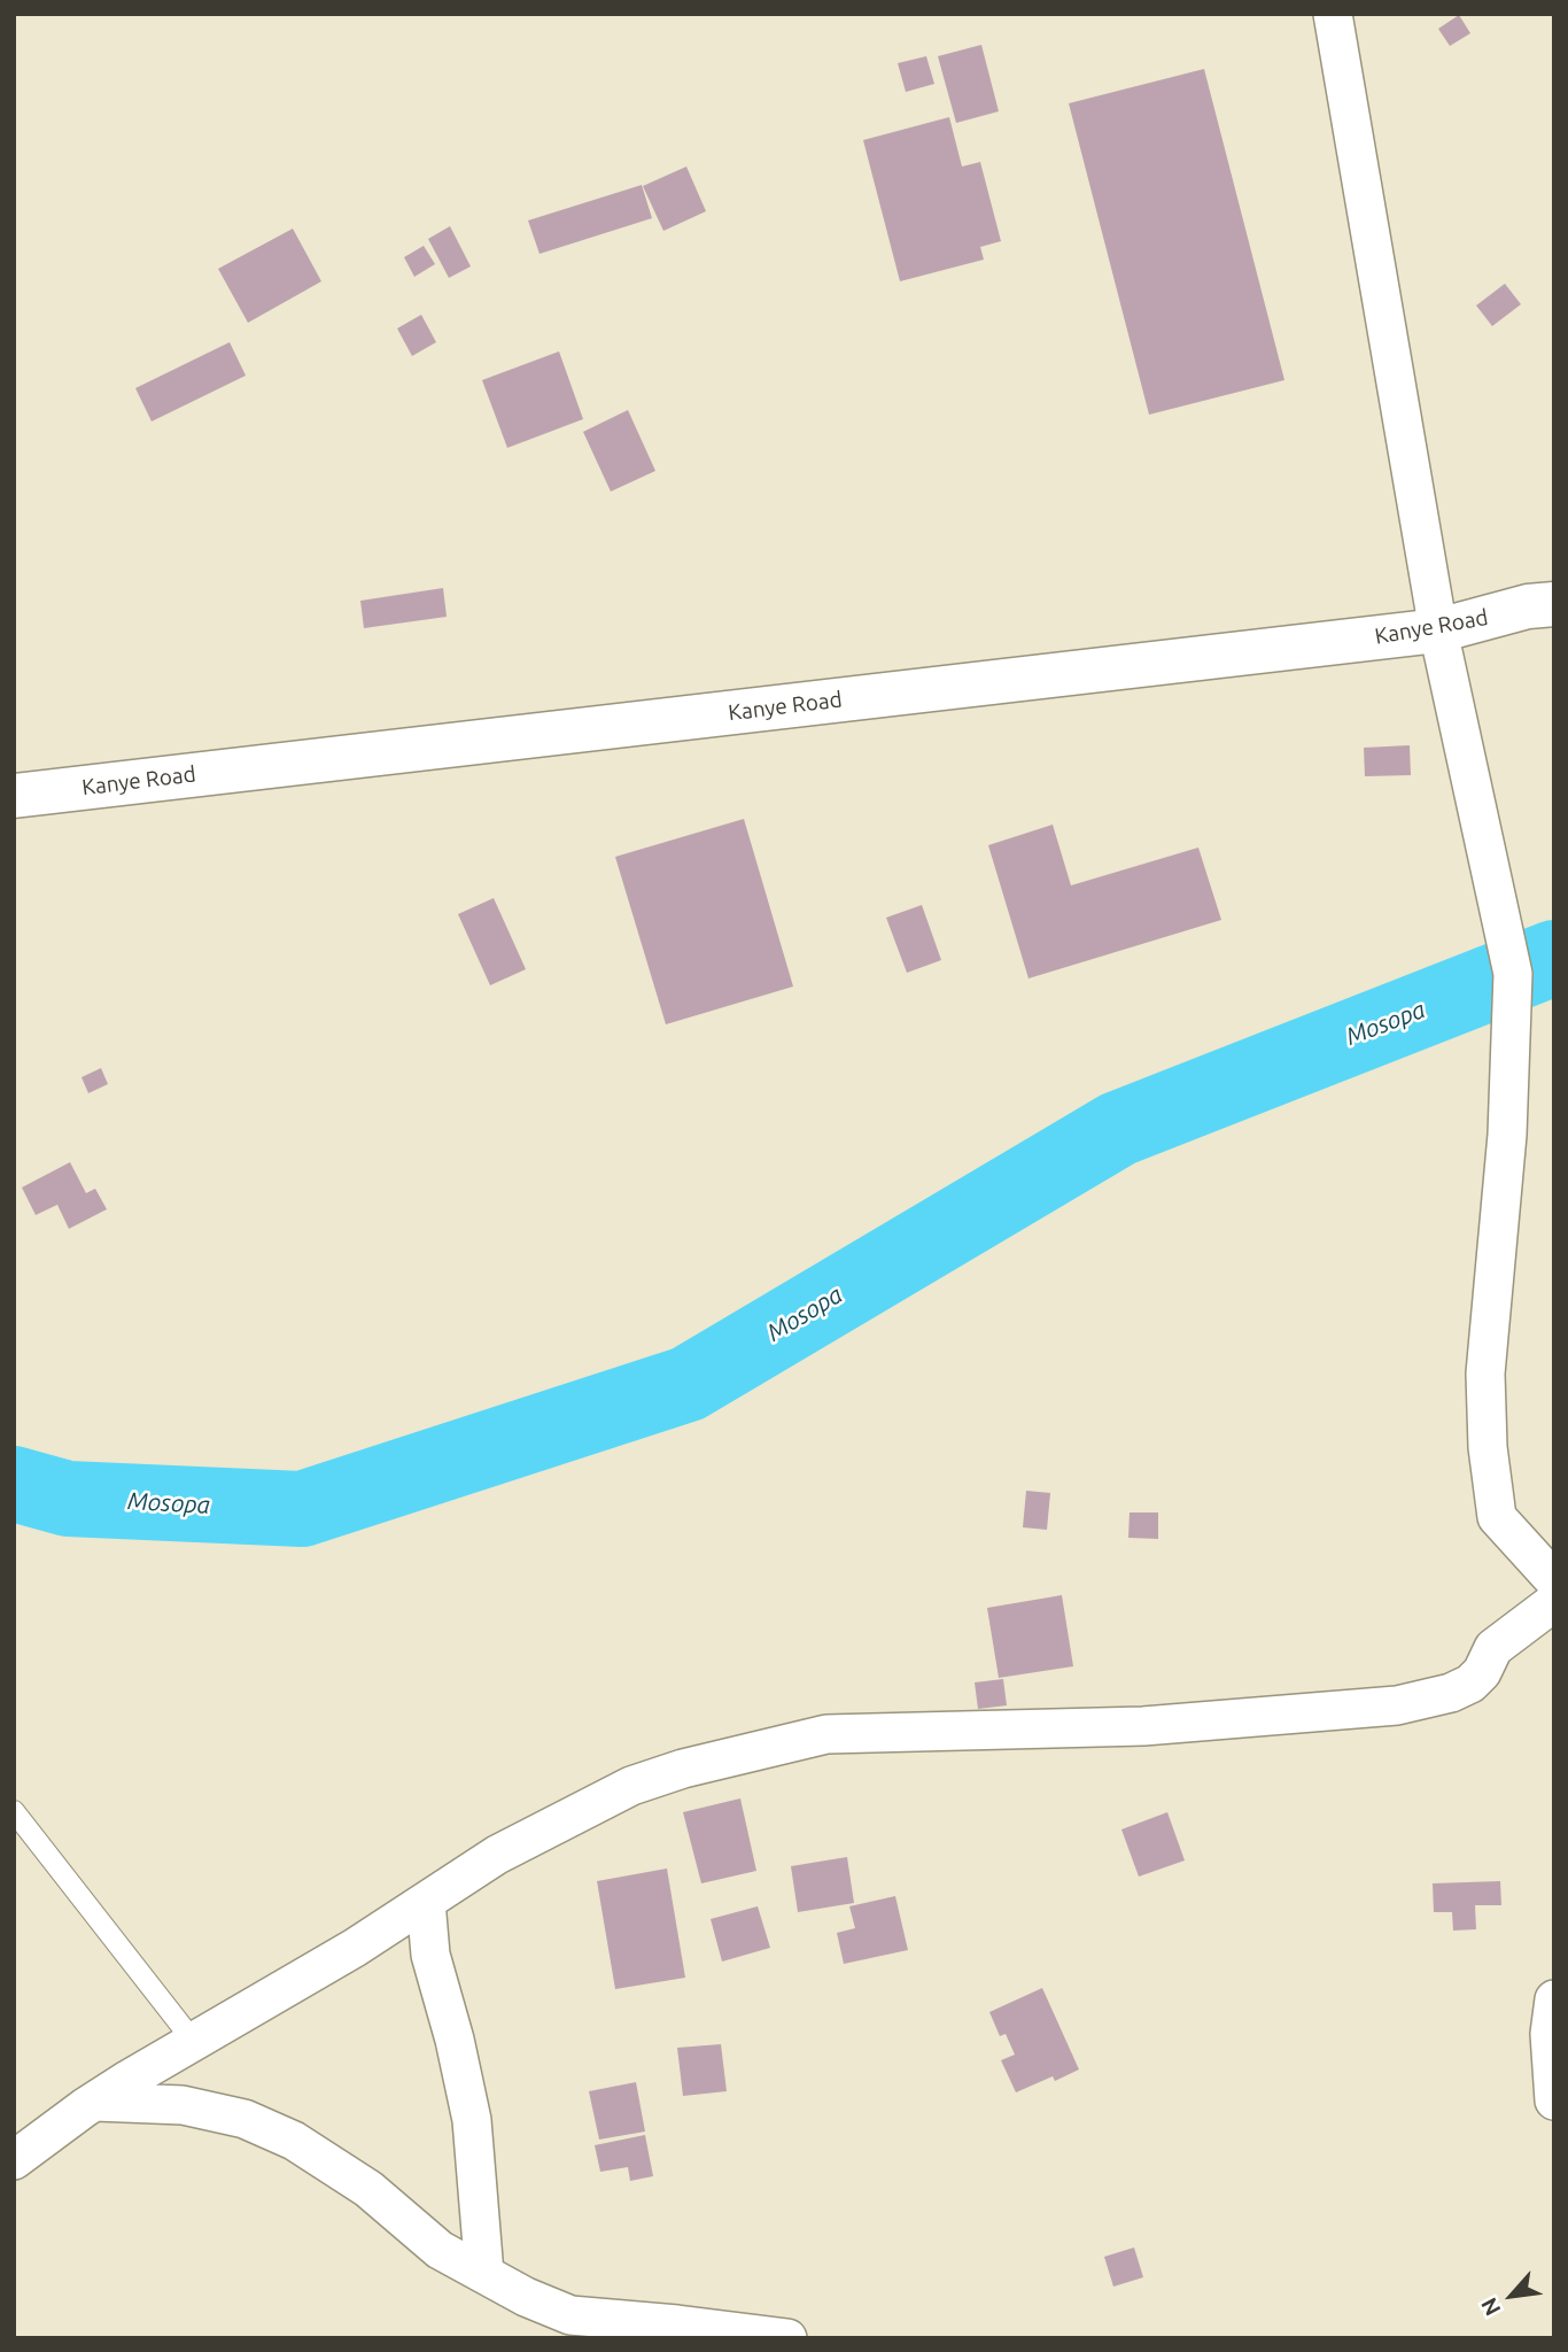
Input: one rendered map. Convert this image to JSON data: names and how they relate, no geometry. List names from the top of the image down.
{
  "streets": {
    "main road": ["Kanye Road"]
  },
  "water": ["Mosopa"],
  "north": "bottom left"
}
